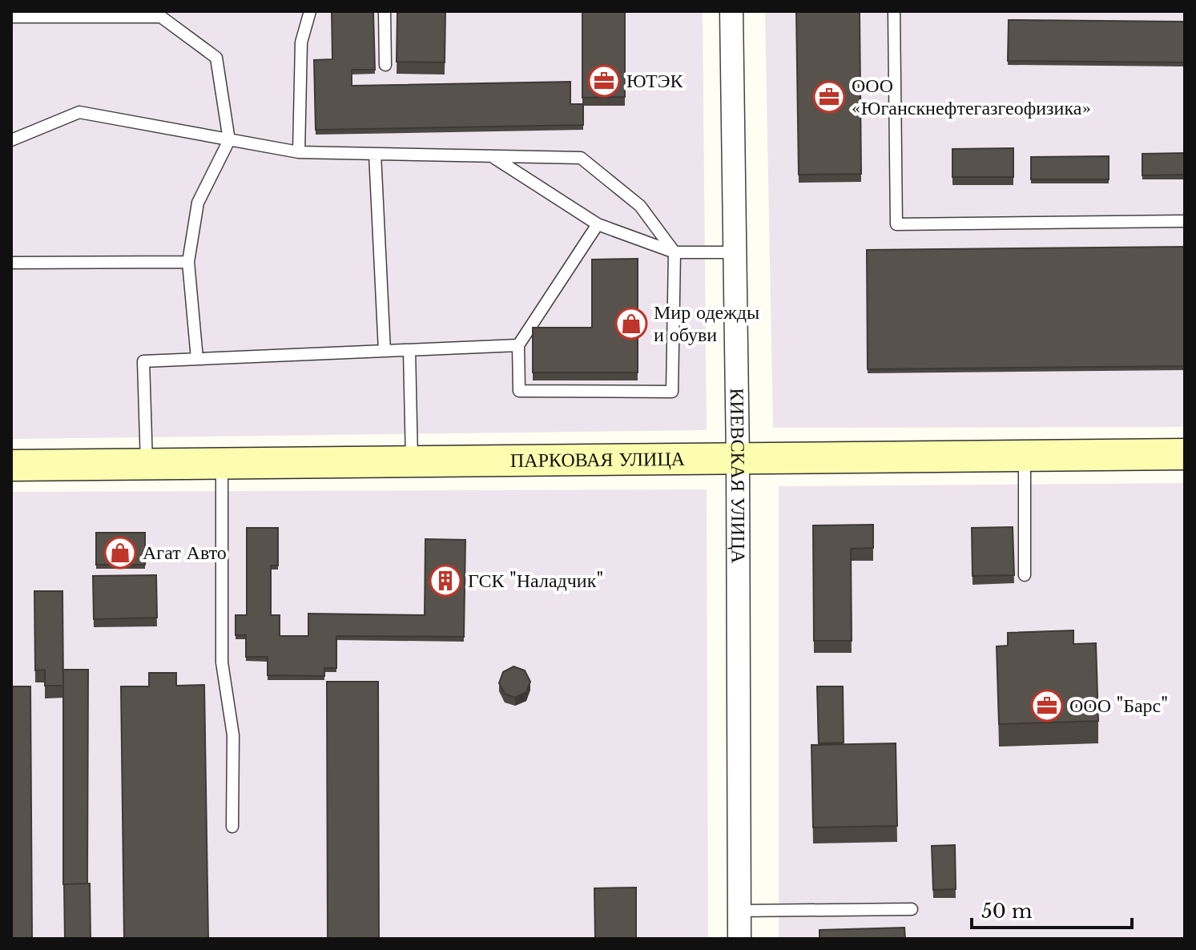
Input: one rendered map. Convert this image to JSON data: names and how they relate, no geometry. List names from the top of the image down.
{
  "streets": {
    "main road": ["ПАРКОВАЯ УЛИЦА"],
    "street": ["КИЕВСКАЯ УЛИЦА"]
  },
  "crossings": [
    ["ПАРКОВАЯ УЛИЦА", "КИЕВСКАЯ УЛИЦА"]
  ],
  "places": {
    "office": ["ЮТЭК", "ООО «Юганскнефтегазгеофизика»", "ООО \"Барс\""],
    "shop": ["Мир одежды и обуви", "Агат Авто"],
    "building": ["ГСК \"Наладчик\""]
  },
  "scale_bar": "50 m"
}
